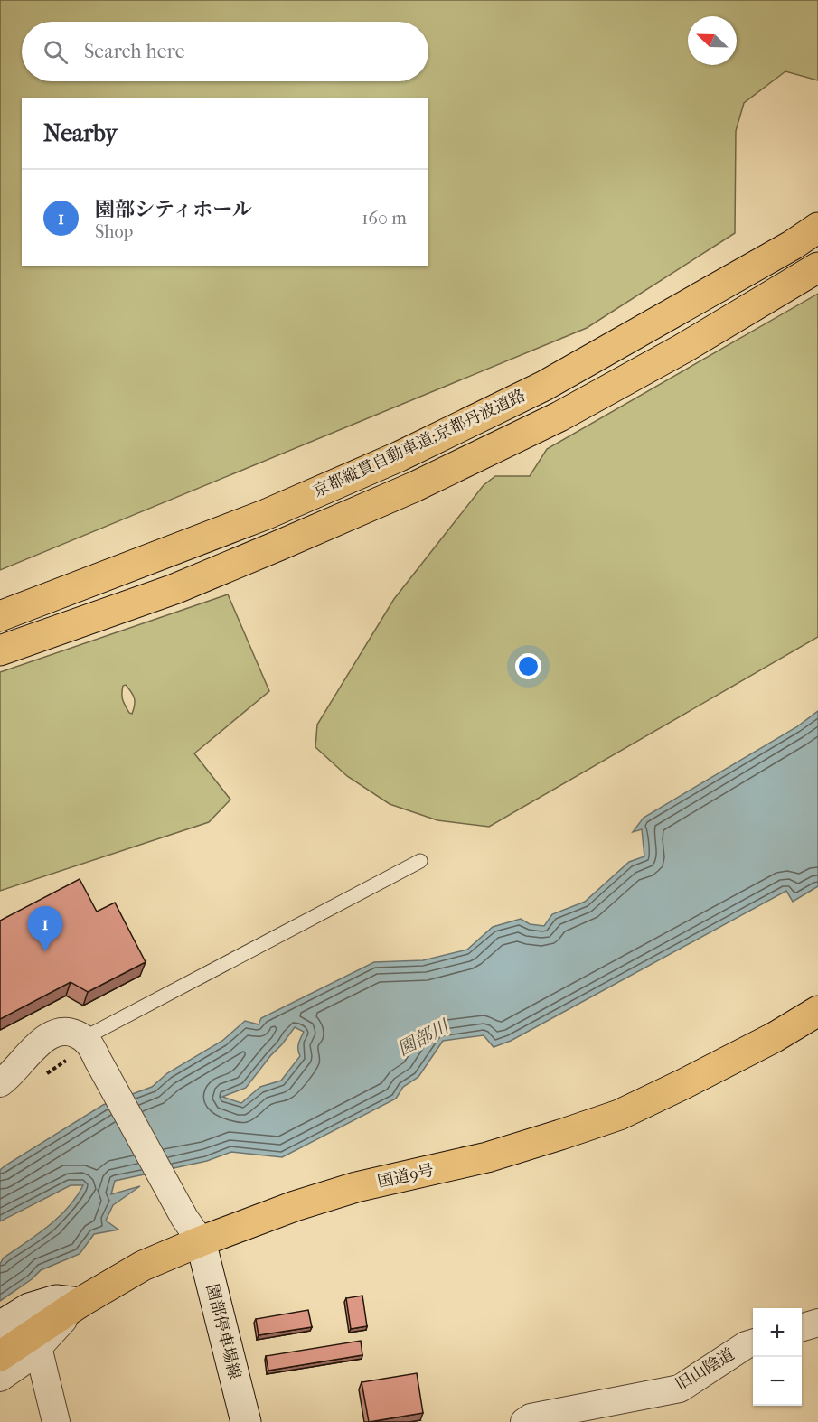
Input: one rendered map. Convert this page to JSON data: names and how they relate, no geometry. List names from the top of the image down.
{
  "streets": {
    "highway": ["京都縦貫自動車道;京都丹波道路", "国道9号"],
    "main road": ["園部停車場線"],
    "street": ["旧山陰道"]
  },
  "crossings": [
    ["国道9号", "園部停車場線"]
  ],
  "water": ["園部川"],
  "north": "top left",
  "page": {
    "search": "Search here",
    "heading": "Nearby",
    "list": [
      {
        "mark": "1",
        "name": "園部シティホール",
        "note": "Shop",
        "value": "160 m"
      }
    ],
    "pins": "1",
    "map_buttons": ["+", "−"]
  }
}
